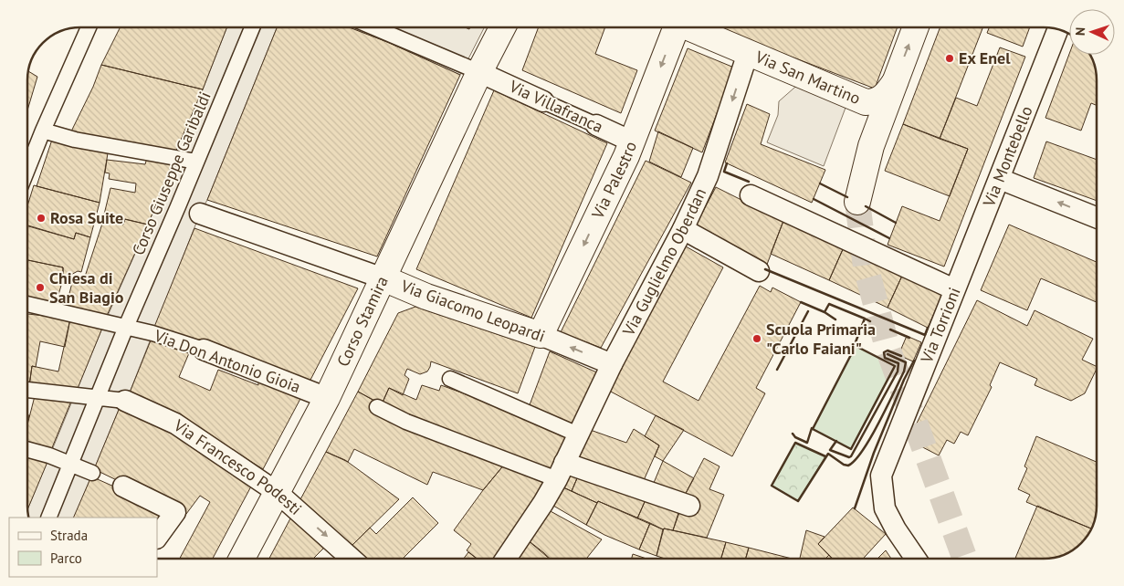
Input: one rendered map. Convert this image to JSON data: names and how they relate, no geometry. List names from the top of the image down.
{
  "streets": {
    "street": [
      "Via San Martino",
      "Via Villafranca",
      "Via Montebello",
      "Corso Giuseppe Garibaldi",
      "Via Palestro",
      "Via Guglielmo Oberdan",
      "Via Giacomo Leopardi",
      "Corso Stamira",
      "Via Torrioni",
      "Via Don Antonio Gioia",
      "Via Francesco Podesti"
    ]
  },
  "crossings": [
    ["Via San Martino", "Via Guglielmo Oberdan"],
    ["Via Villafranca", "Via Palestro"],
    ["Via Villafranca", "Corso Stamira"],
    ["Via Montebello", "Via Torrioni"],
    ["Corso Giuseppe Garibaldi", "Via Giacomo Leopardi"],
    ["Corso Giuseppe Garibaldi", "Via Don Antonio Gioia"],
    ["Corso Giuseppe Garibaldi", "Via Francesco Podesti"],
    ["Via Palestro", "Via Giacomo Leopardi"],
    ["Via Guglielmo Oberdan", "Via Giacomo Leopardi"],
    ["Via Giacomo Leopardi", "Corso Stamira"],
    ["Corso Stamira", "Via Don Antonio Gioia"],
    ["Corso Stamira", "Via Francesco Podesti"]
  ],
  "one_way": ["Via Palestro"],
  "places": [
    "Ex Enel",
    "Rosa Suite",
    "Chiesa di San Biagio",
    "Scuola Primaria \"Carlo Faiani\""
  ],
  "legend": ["Strada", "Parco"],
  "north": "left"
}
